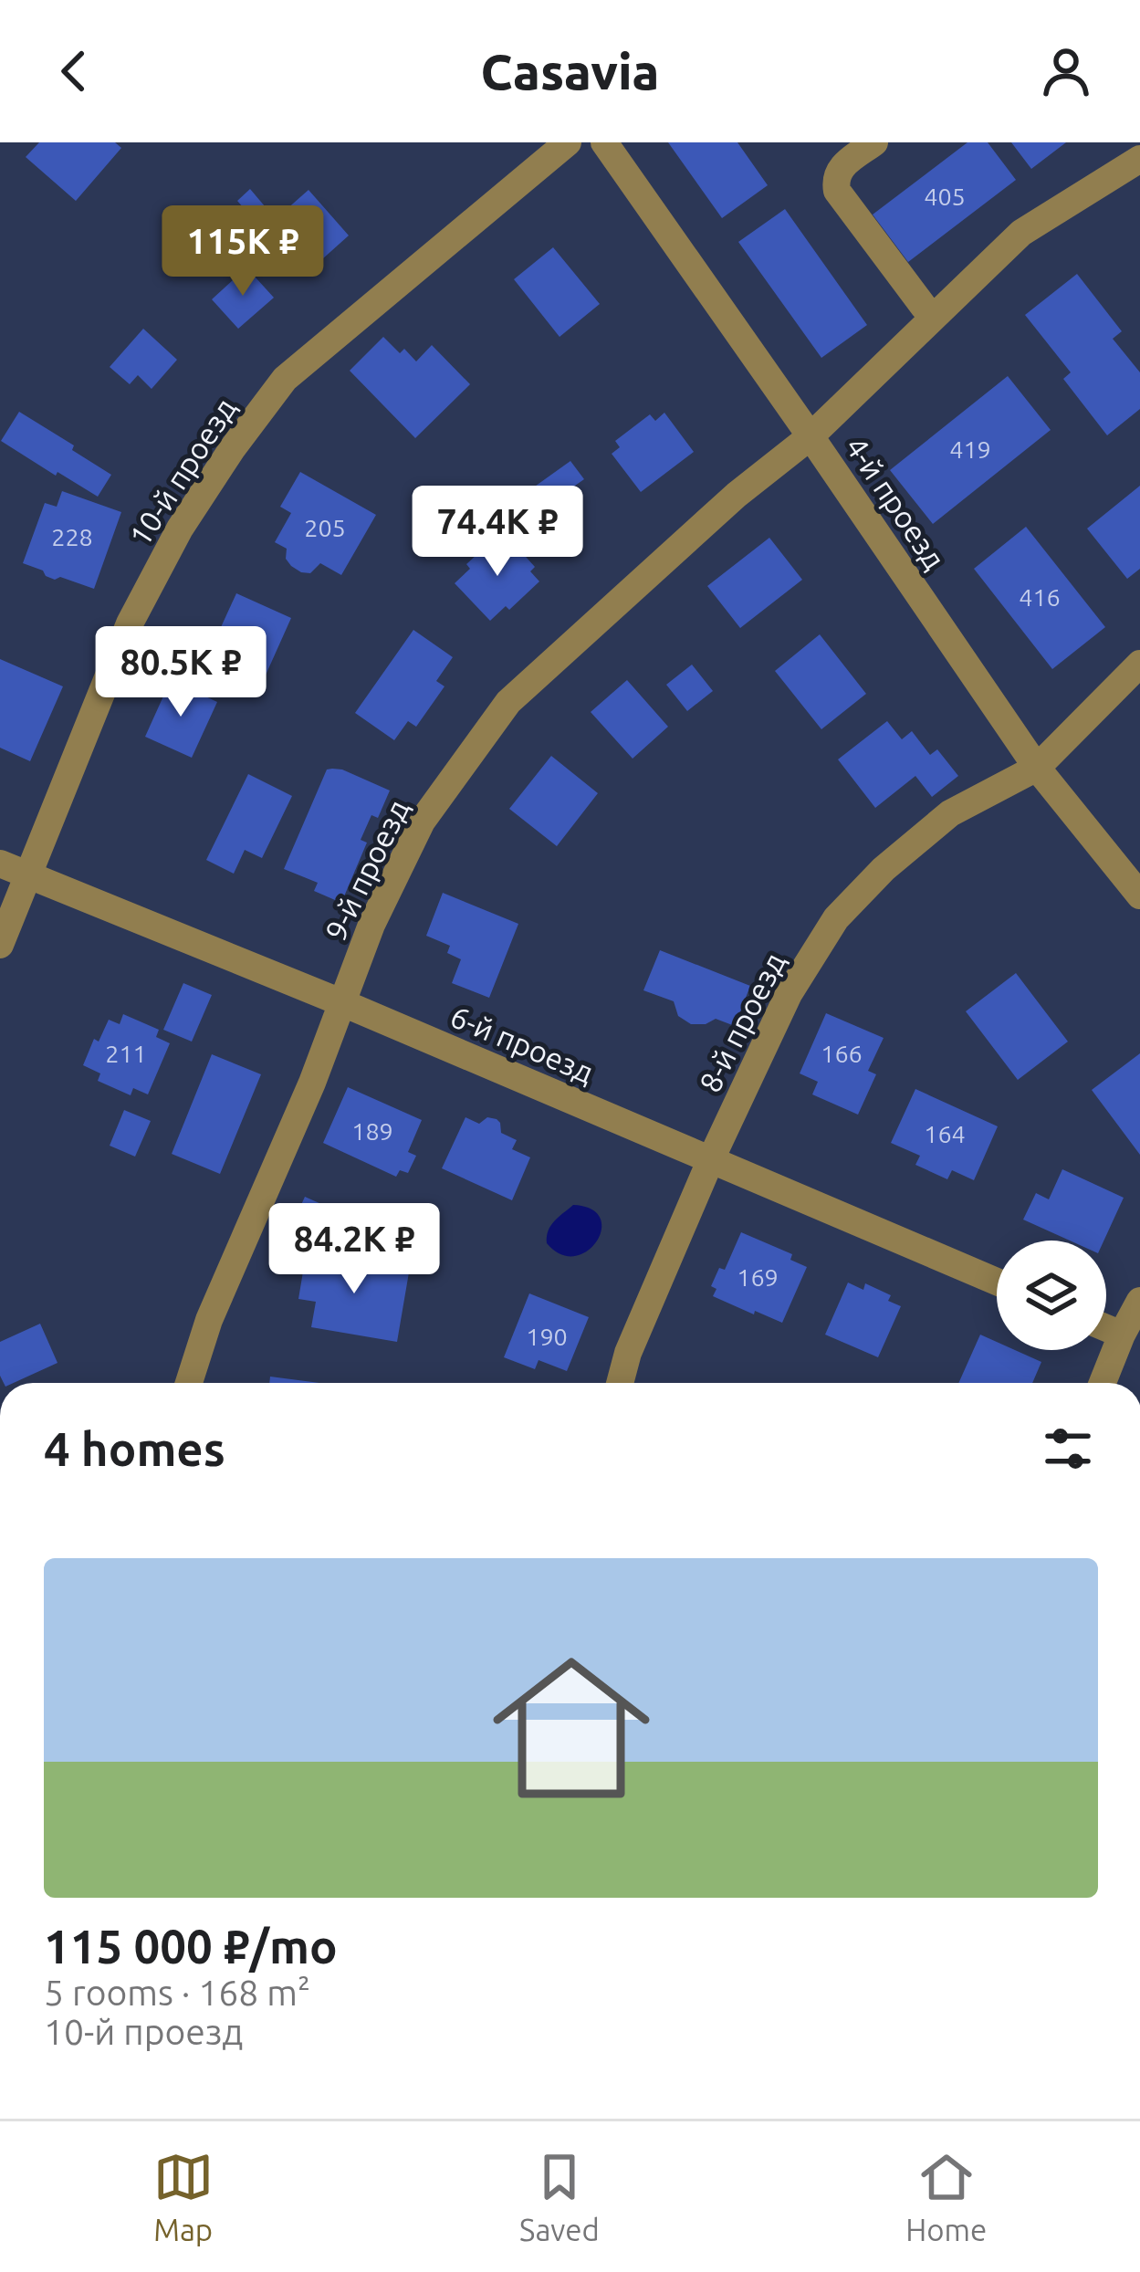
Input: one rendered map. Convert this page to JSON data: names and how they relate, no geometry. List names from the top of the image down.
{
  "streets": {
    "street": [
      "10-й проезд",
      "4-й проезд",
      "9-й проезд",
      "8-й проезд",
      "6-й проезд"
    ]
  },
  "crossings": [
    ["10-й проезд", "6-й проезд"],
    ["4-й проезд", "9-й проезд"],
    ["4-й проезд", "8-й проезд"],
    ["9-й проезд", "6-й проезд"],
    ["8-й проезд", "6-й проезд"]
  ],
  "house_numbers": [
    "405",
    "419",
    "205",
    "228",
    "416",
    "211",
    "166",
    "189",
    "164",
    "169",
    "190"
  ],
  "page": {
    "header": "Casavia",
    "price": [
      "115K ₽",
      "74.4K ₽",
      "80.5K ₽",
      "84.2K ₽"
    ],
    "heading": "4 homes",
    "list": [
      {
        "name": "115 000 ₽/mo",
        "note": "5 rooms · 168 m² · 10-й проезд"
      }
    ],
    "tabs": ["Map", "Saved", "Home"]
  }
}
